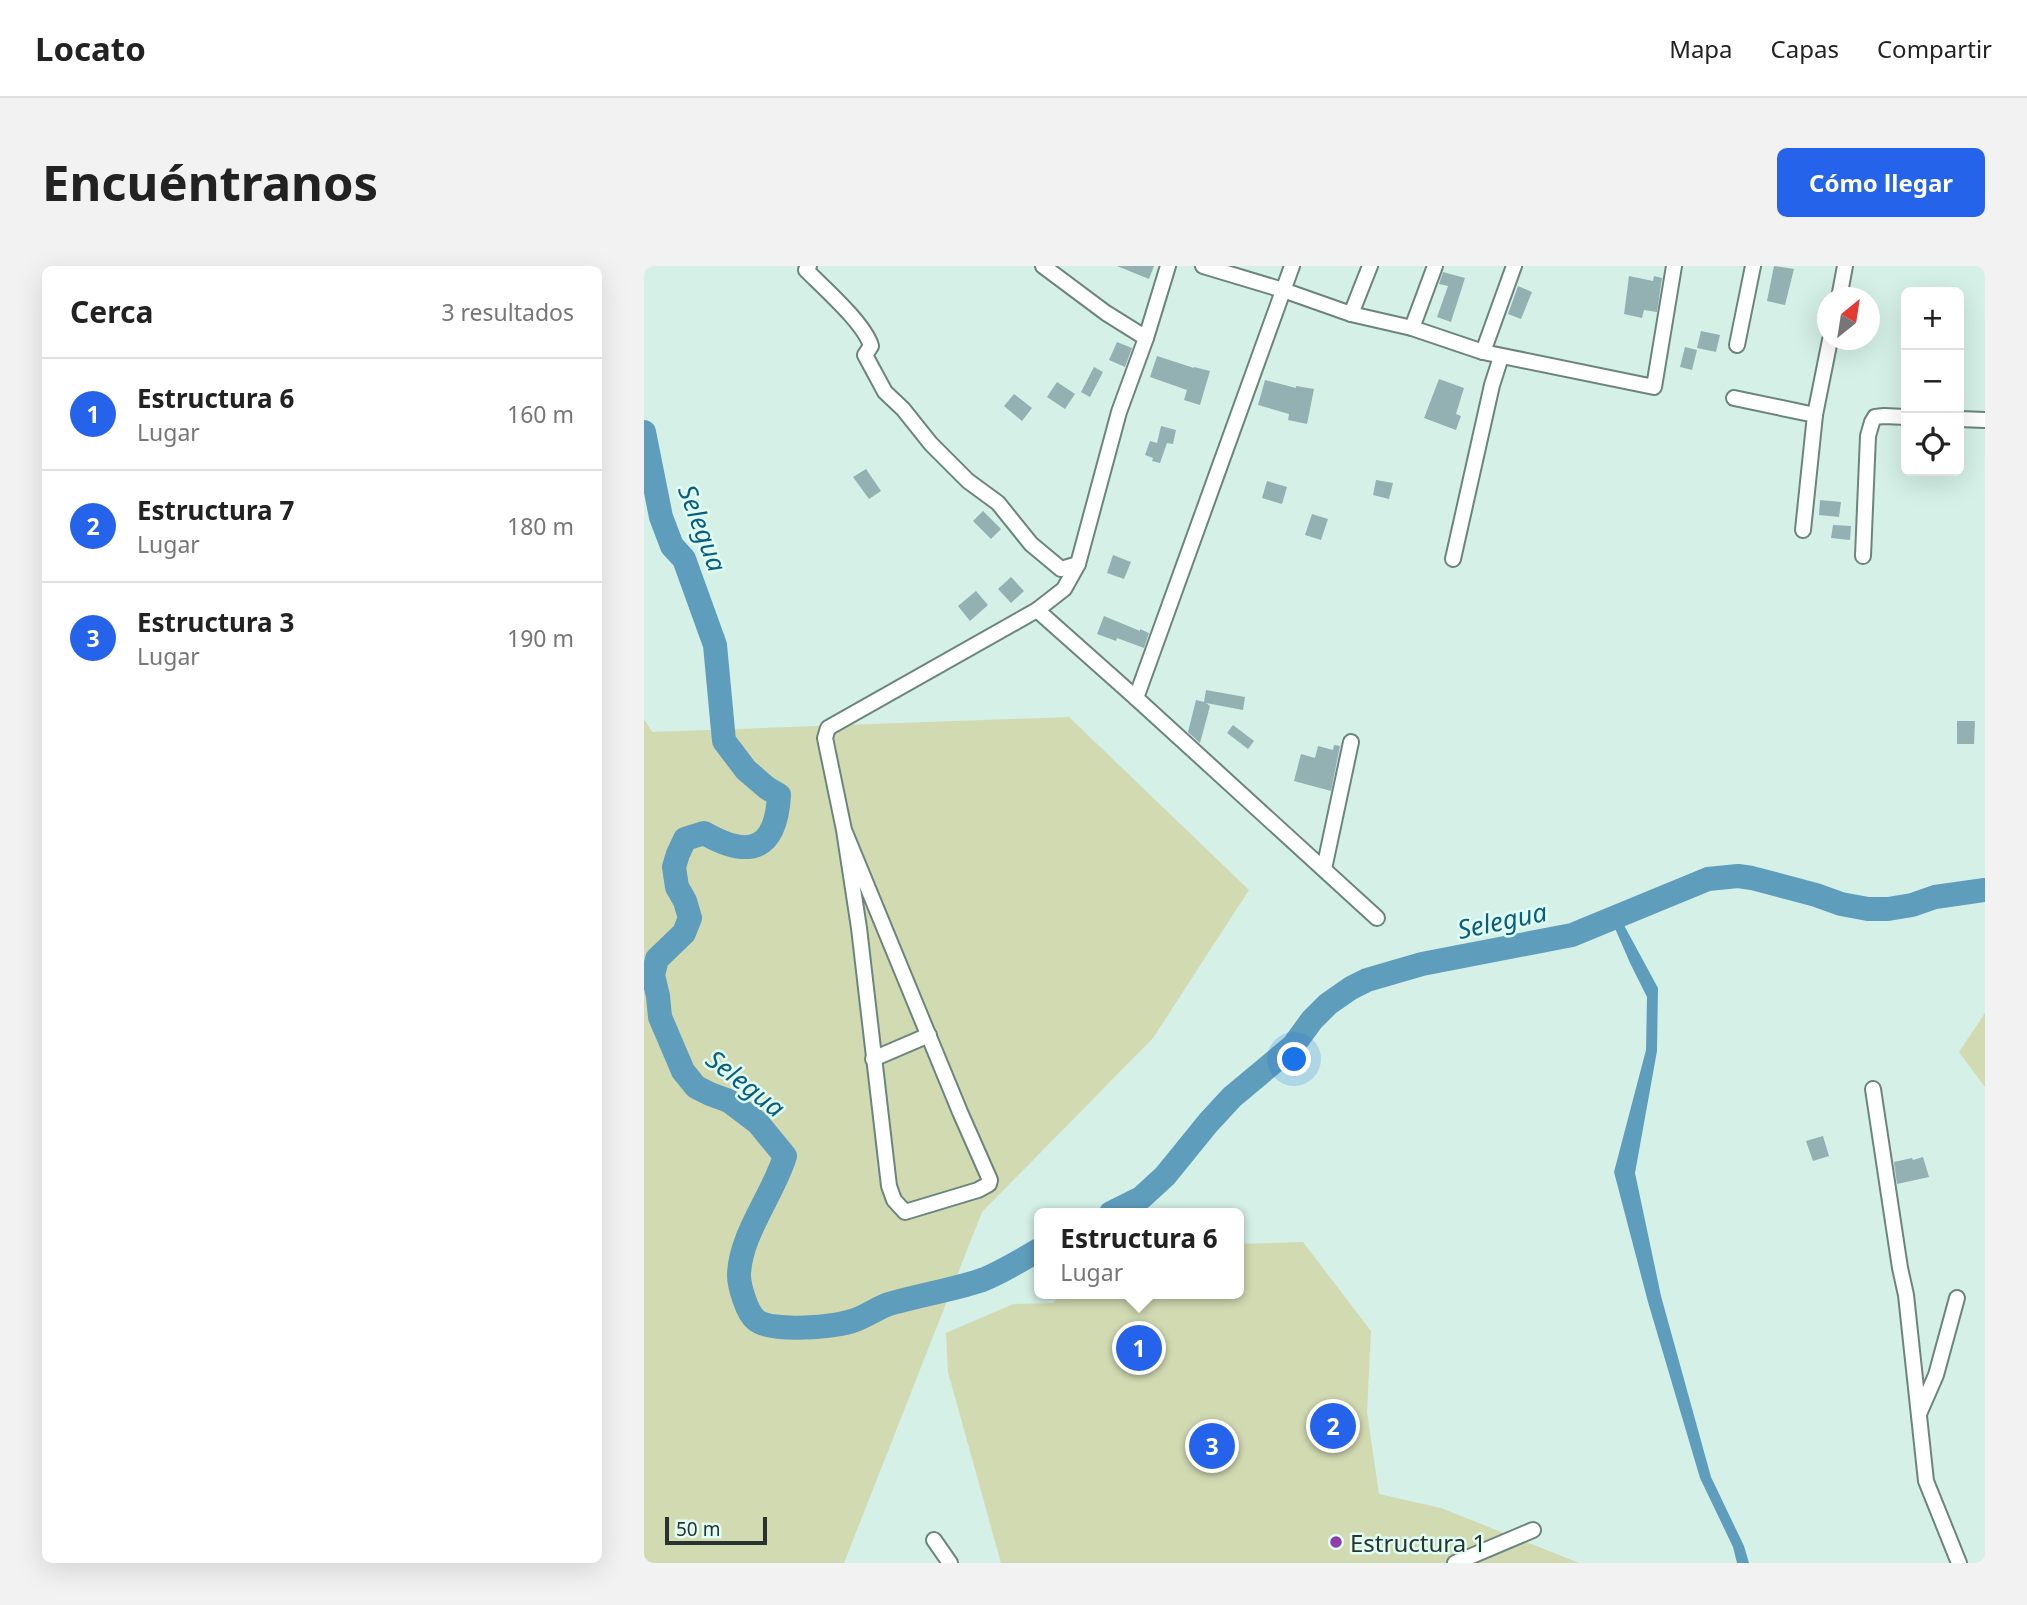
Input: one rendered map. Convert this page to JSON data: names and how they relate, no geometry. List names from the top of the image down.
{
  "water": ["Selegua"],
  "places": ["Estructura 1"],
  "scale_bar": "50 m",
  "north": "top right",
  "page": {
    "header": "Locato",
    "nav": ["Mapa", "Capas", "Compartir"],
    "buttons": "Cómo llegar",
    "title": "Encuéntranos",
    "heading": ["Cerca", "3 resultados"],
    "map_buttons": ["+", "−"],
    "list": [
      {
        "mark": "1",
        "name": "Estructura 6",
        "note": "Lugar",
        "value": "160 m"
      },
      {
        "mark": "2",
        "name": "Estructura 7",
        "note": "Lugar",
        "value": "180 m"
      },
      {
        "mark": "3",
        "name": "Estructura 3",
        "note": "Lugar",
        "value": "190 m"
      }
    ],
    "popup": ["Estructura 6", "Lugar"],
    "pins": ["1", "2", "3"],
    "scale": "50 m"
  }
}
